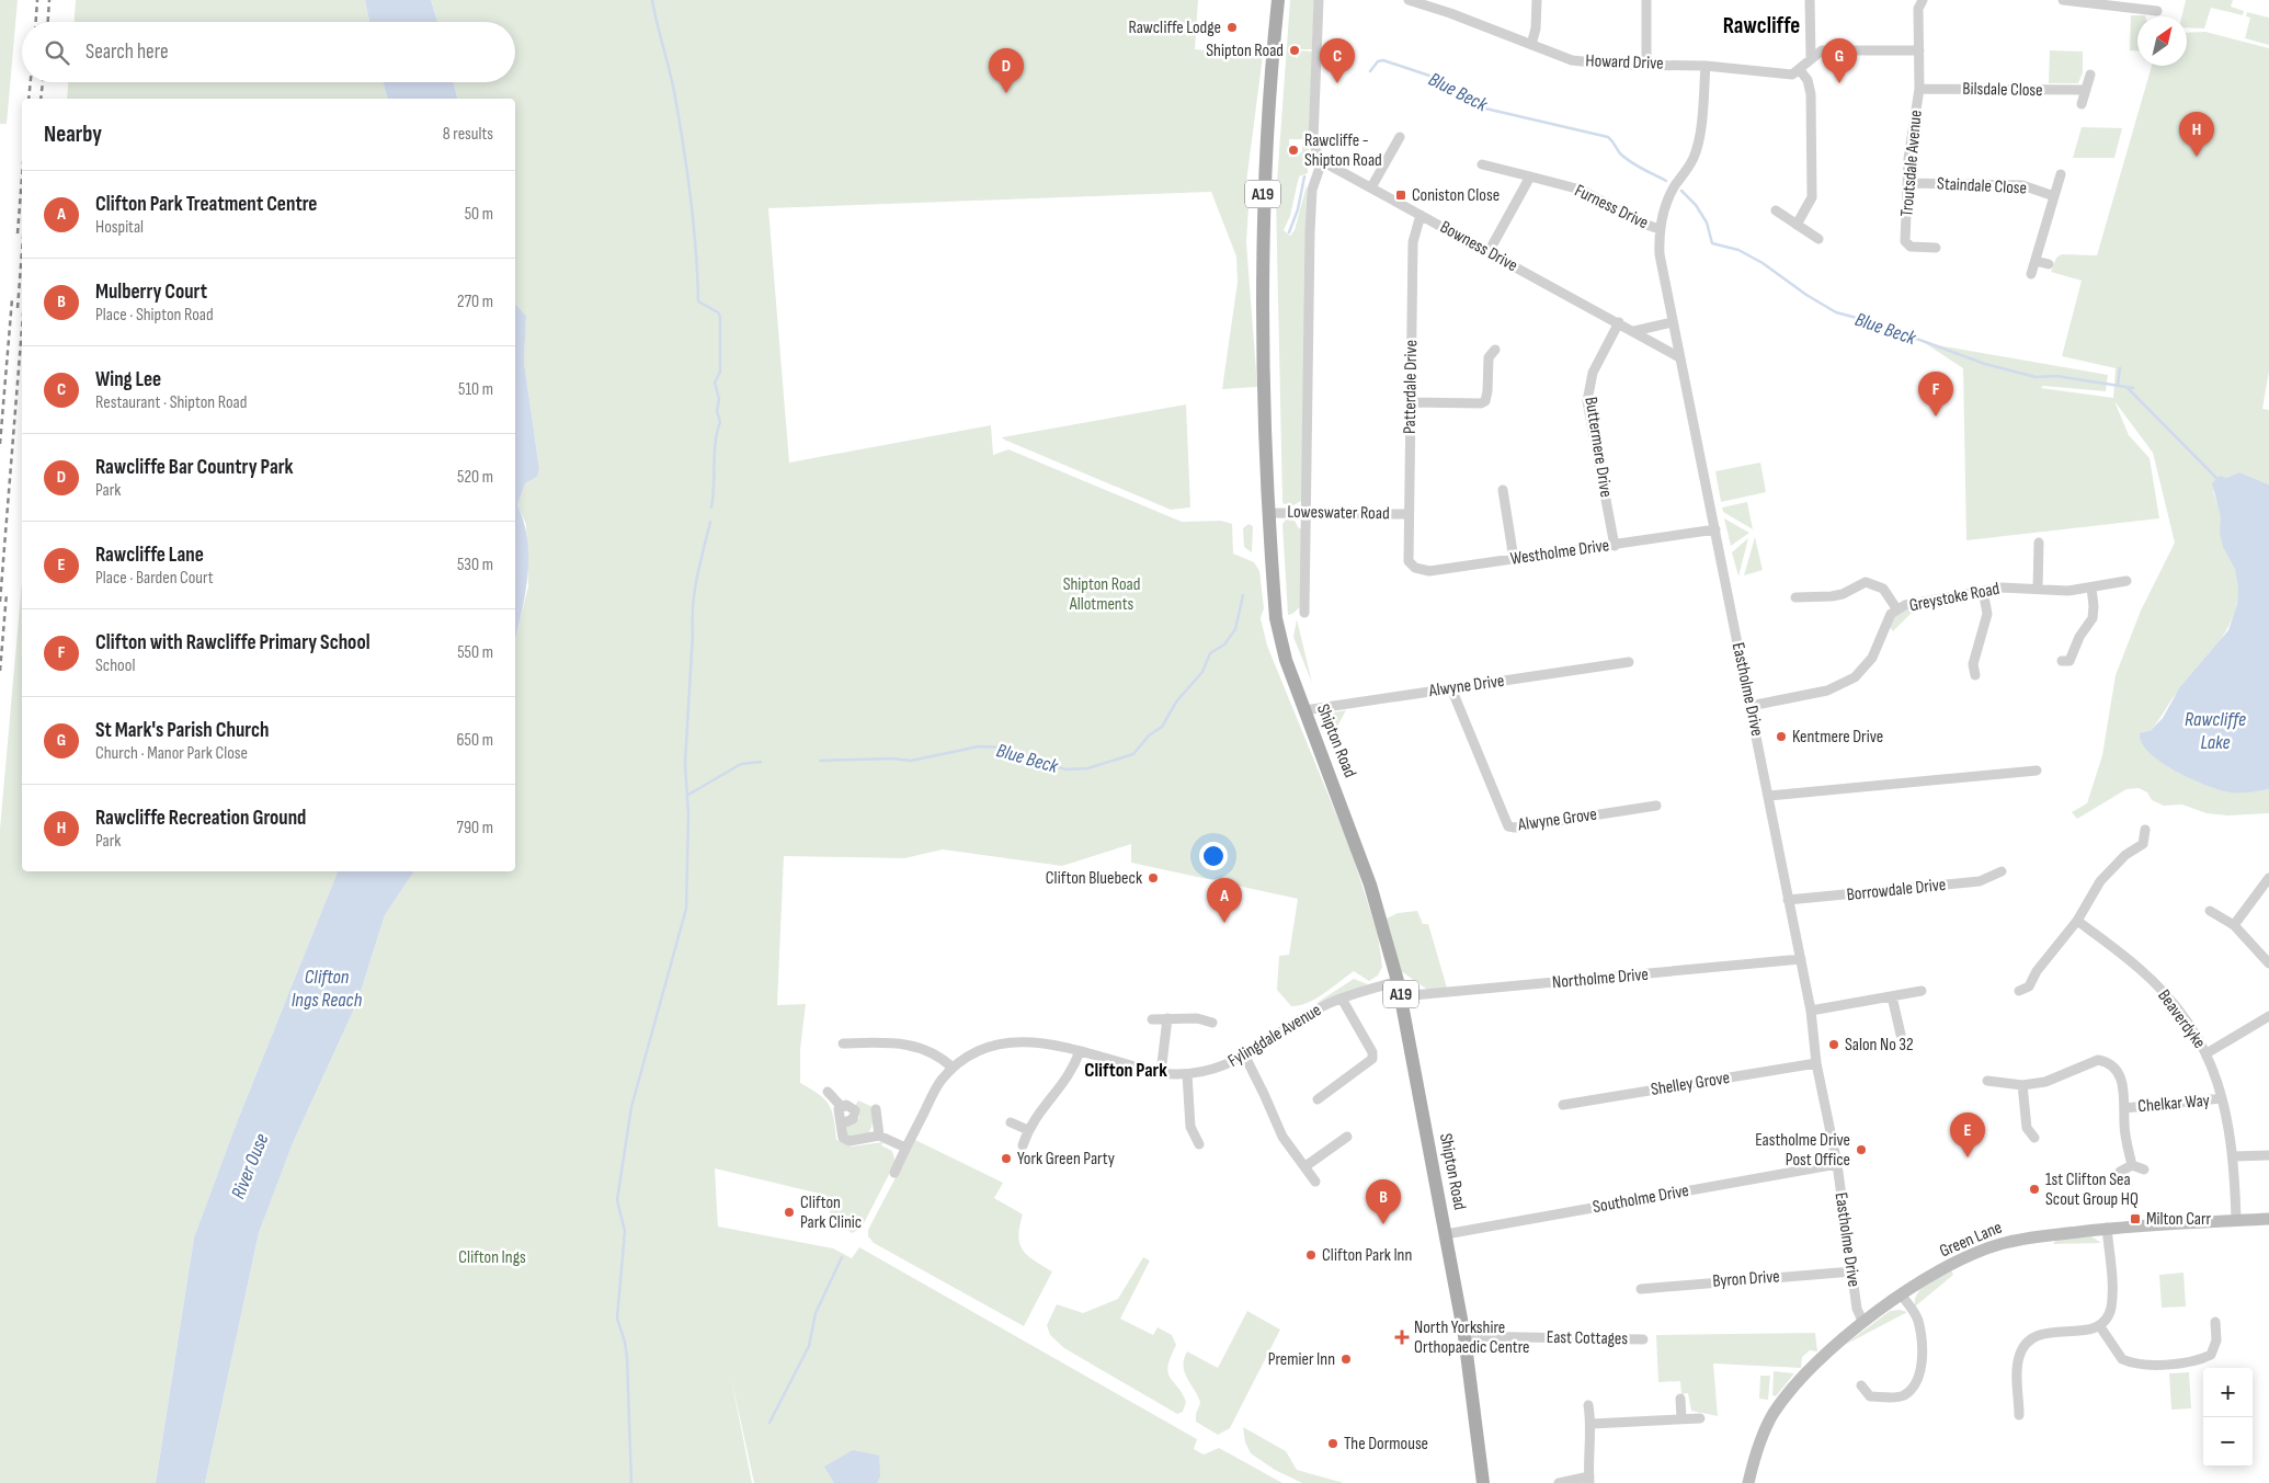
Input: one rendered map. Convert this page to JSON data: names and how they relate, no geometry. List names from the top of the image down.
{
  "streets": {
    "main road": ["A19", "Shipton Road"],
    "street": [
      "Howard Drive",
      "Bilsdale Close",
      "Troutsdale Avenue",
      "Staindale Close",
      "Furness Drive",
      "Bowness Drive",
      "Patterdale Drive",
      "Buttermere Drive",
      "Loweswater Road",
      "Westholme Drive",
      "Greystoke Road",
      "Alwyne Drive",
      "Eastholme Drive",
      "Alwyne Grove",
      "Borrowdale Drive",
      "Northolme Drive",
      "Beaverdyke",
      "Fylingdale Avenue",
      "Shelley Grove",
      "Chelkar Way",
      "Southolme Drive",
      "Green Lane",
      "Byron Drive",
      "East Cottages"
    ]
  },
  "crossings": [
    ["Howard Drive", "Eastholme Drive"],
    ["Bilsdale Close", "Troutsdale Avenue"],
    ["Troutsdale Avenue", "Staindale Close"],
    ["Furness Drive", "Eastholme Drive"],
    ["Bowness Drive", "Patterdale Drive"],
    ["Bowness Drive", "Buttermere Drive"],
    ["Bowness Drive", "Eastholme Drive"],
    ["Patterdale Drive", "Loweswater Road"],
    ["Patterdale Drive", "Westholme Drive"],
    ["Buttermere Drive", "Westholme Drive"],
    ["Loweswater Road", "Shipton Road"],
    ["Westholme Drive", "Eastholme Drive"],
    ["Greystoke Road", "Eastholme Drive"],
    ["Alwyne Drive", "Shipton Road"],
    ["Alwyne Drive", "Alwyne Grove"],
    ["Eastholme Drive", "Borrowdale Drive"],
    ["Eastholme Drive", "Northolme Drive"],
    ["Eastholme Drive", "Shelley Grove"],
    ["Eastholme Drive", "Southolme Drive"],
    ["Eastholme Drive", "Green Lane"],
    ["Eastholme Drive", "Byron Drive"],
    ["Shipton Road", "Northolme Drive"],
    ["Shipton Road", "Fylingdale Avenue"],
    ["Shipton Road", "Southolme Drive"],
    ["Shipton Road", "East Cottages"],
    ["Beaverdyke", "Chelkar Way"],
    ["Beaverdyke", "Green Lane"]
  ],
  "districts": ["Rawcliffe", "Clifton Park"],
  "water": [
    "Blue Beck",
    "Rawcliffe Lake",
    "Clifton Ings Reach",
    "River Ouse"
  ],
  "parks": ["Shipton Road Allotments", "Clifton Ings"],
  "places": {
    "other": [
      "Rawcliffe Lodge",
      "Shipton Road",
      "Rawcliffe - Shipton Road",
      "Kentmere Drive",
      "Clifton Bluebeck",
      "Salon No 32",
      "Eastholme Drive Post Office",
      "York Green Party",
      "1st Clifton Sea Scout Group HQ",
      "Clifton Park Clinic",
      "Clifton Park Inn",
      "Premier Inn",
      "The Dormouse"
    ],
    "transit": ["Coniston Close", "Milton Carr"],
    "health": ["North Yorkshire Orthopaedic Centre"]
  },
  "north": "top right",
  "page": {
    "search": "Search here",
    "pins": [
      "C",
      "G",
      "D",
      "H",
      "F",
      "A",
      "E",
      "B"
    ],
    "heading": ["Nearby", "8 results"],
    "list": [
      {
        "mark": "A",
        "name": "Clifton Park Treatment Centre",
        "note": "Hospital",
        "value": "50 m"
      },
      {
        "mark": "B",
        "name": "Mulberry Court",
        "note": "Place · Shipton Road",
        "value": "270 m"
      },
      {
        "mark": "C",
        "name": "Wing Lee",
        "note": "Restaurant · Shipton Road",
        "value": "510 m"
      },
      {
        "mark": "D",
        "name": "Rawcliffe Bar Country Park",
        "note": "Park",
        "value": "520 m"
      },
      {
        "mark": "E",
        "name": "Rawcliffe Lane",
        "note": "Place · Barden Court",
        "value": "530 m"
      },
      {
        "mark": "F",
        "name": "Clifton with Rawcliffe Primary School",
        "note": "School",
        "value": "550 m"
      },
      {
        "mark": "G",
        "name": "St Mark's Parish Church",
        "note": "Church · Manor Park Close",
        "value": "650 m"
      },
      {
        "mark": "H",
        "name": "Rawcliffe Recreation Ground",
        "note": "Park",
        "value": "790 m"
      }
    ],
    "map_buttons": ["+", "−"]
  }
}
